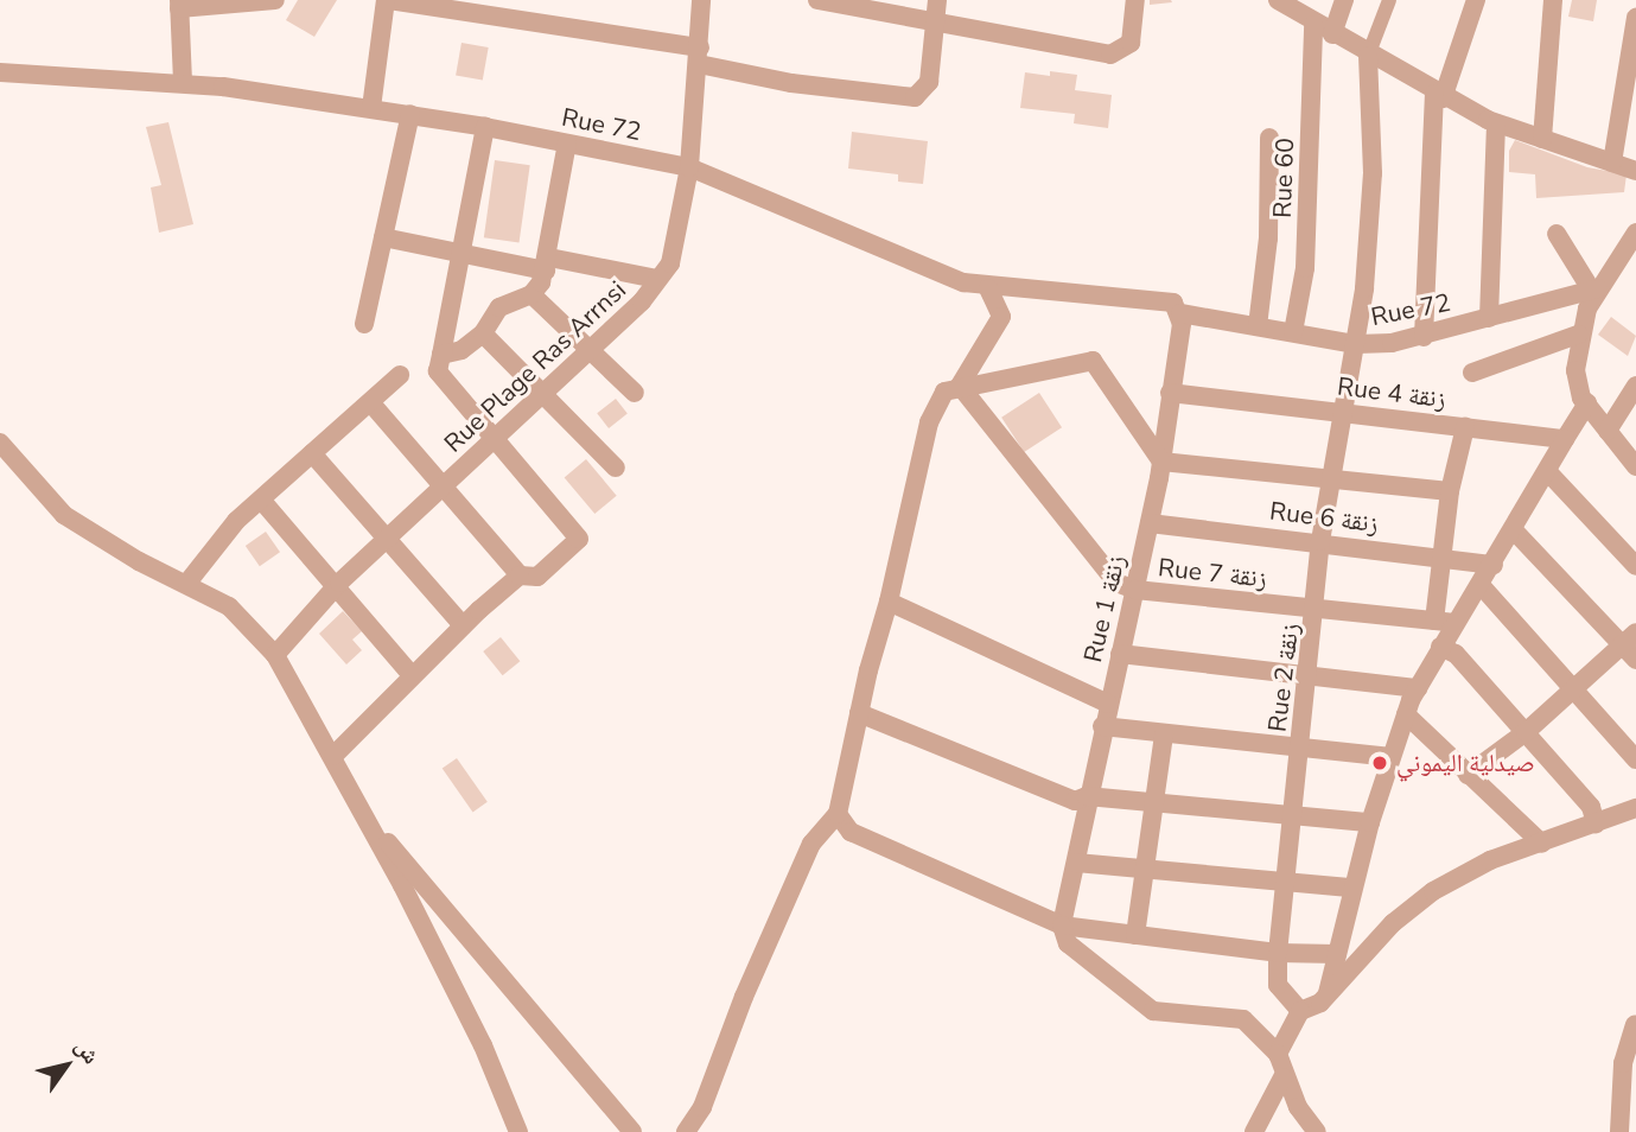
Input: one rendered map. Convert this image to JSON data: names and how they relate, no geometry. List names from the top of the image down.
{
  "streets": {
    "street": [
      "Rue 72",
      "Rue 60",
      "Rue Plage Ras Arrnsi",
      "Rue 4 زنقة",
      "Rue 6 زنقة",
      "Rue 7 زنقة",
      "Rue 1 زنقة",
      "Rue 2 زنقة"
    ]
  },
  "crossings": [
    ["Rue 72", "Rue 60"],
    ["Rue 72", "Rue Plage Ras Arrnsi"],
    ["Rue 72", "Rue 1 زنقة"],
    ["Rue 72", "Rue 2 زنقة"],
    ["Rue 4 زنقة", "Rue 1 زنقة"],
    ["Rue 4 زنقة", "Rue 2 زنقة"],
    ["Rue 6 زنقة", "Rue 1 زنقة"],
    ["Rue 6 زنقة", "Rue 2 زنقة"],
    ["Rue 7 زنقة", "Rue 1 زنقة"],
    ["Rue 7 زنقة", "Rue 2 زنقة"]
  ],
  "places": ["صيدلية اليموني"],
  "north": "top right"
}
